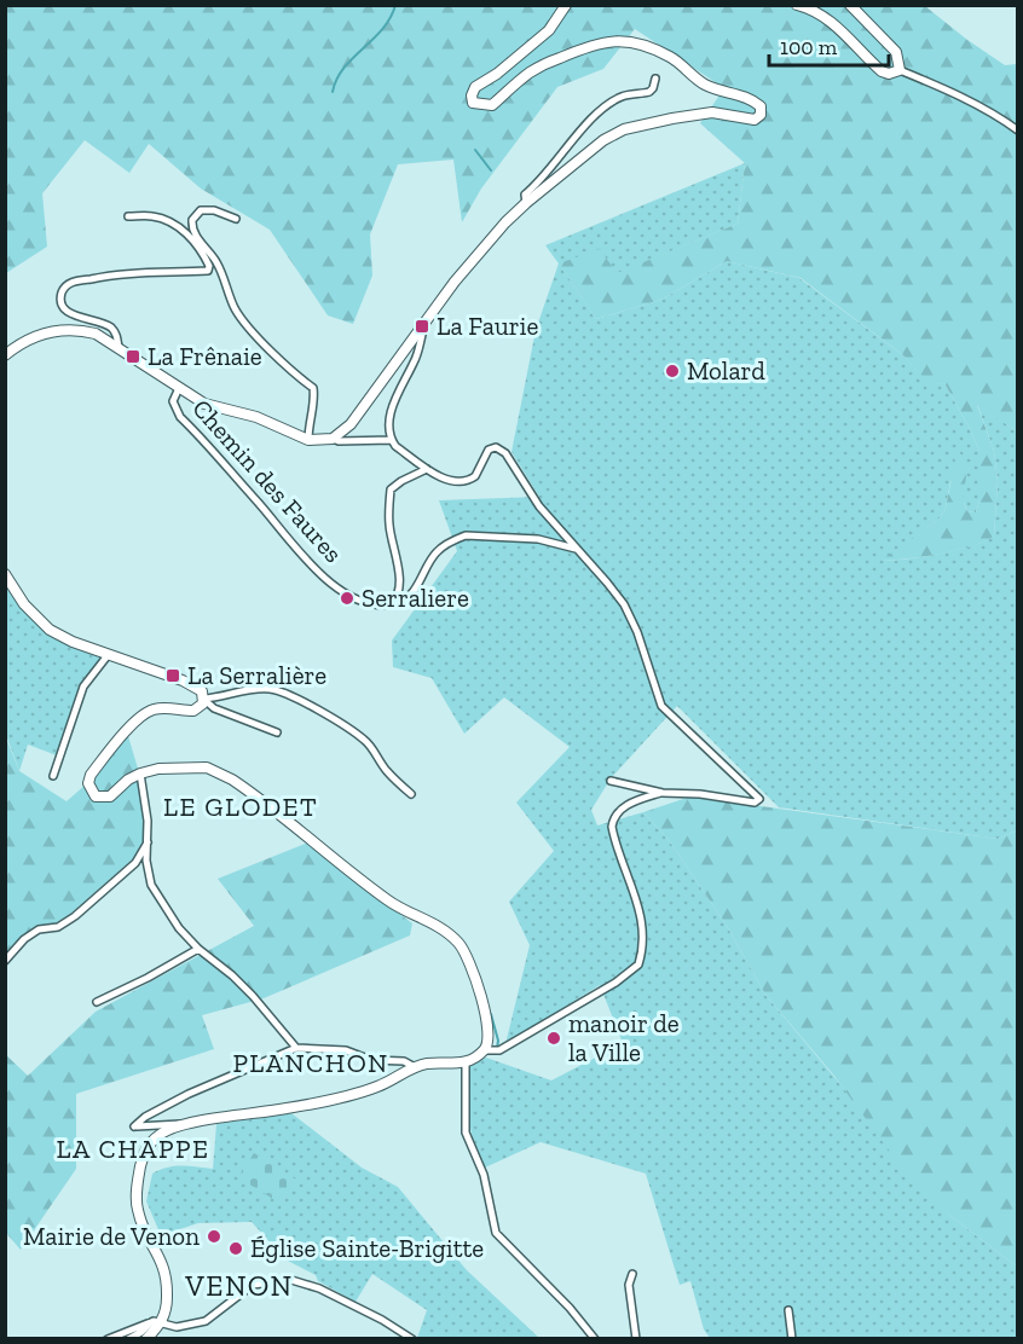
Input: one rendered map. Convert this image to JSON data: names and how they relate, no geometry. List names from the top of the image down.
{
  "streets": {
    "street": ["Chemin des Faures"]
  },
  "districts": [
    "LE GLODET",
    "PLANCHON",
    "LA CHAPPE",
    "VENON"
  ],
  "places": {
    "transit": ["La Faurie", "La Frênaie", "La Serralière"],
    "other": [
      "Molard",
      "Serraliere",
      "manoir de la Ville",
      "Mairie de Venon",
      "Église Sainte-Brigitte"
    ]
  },
  "scale_bar": "100 m"
}
